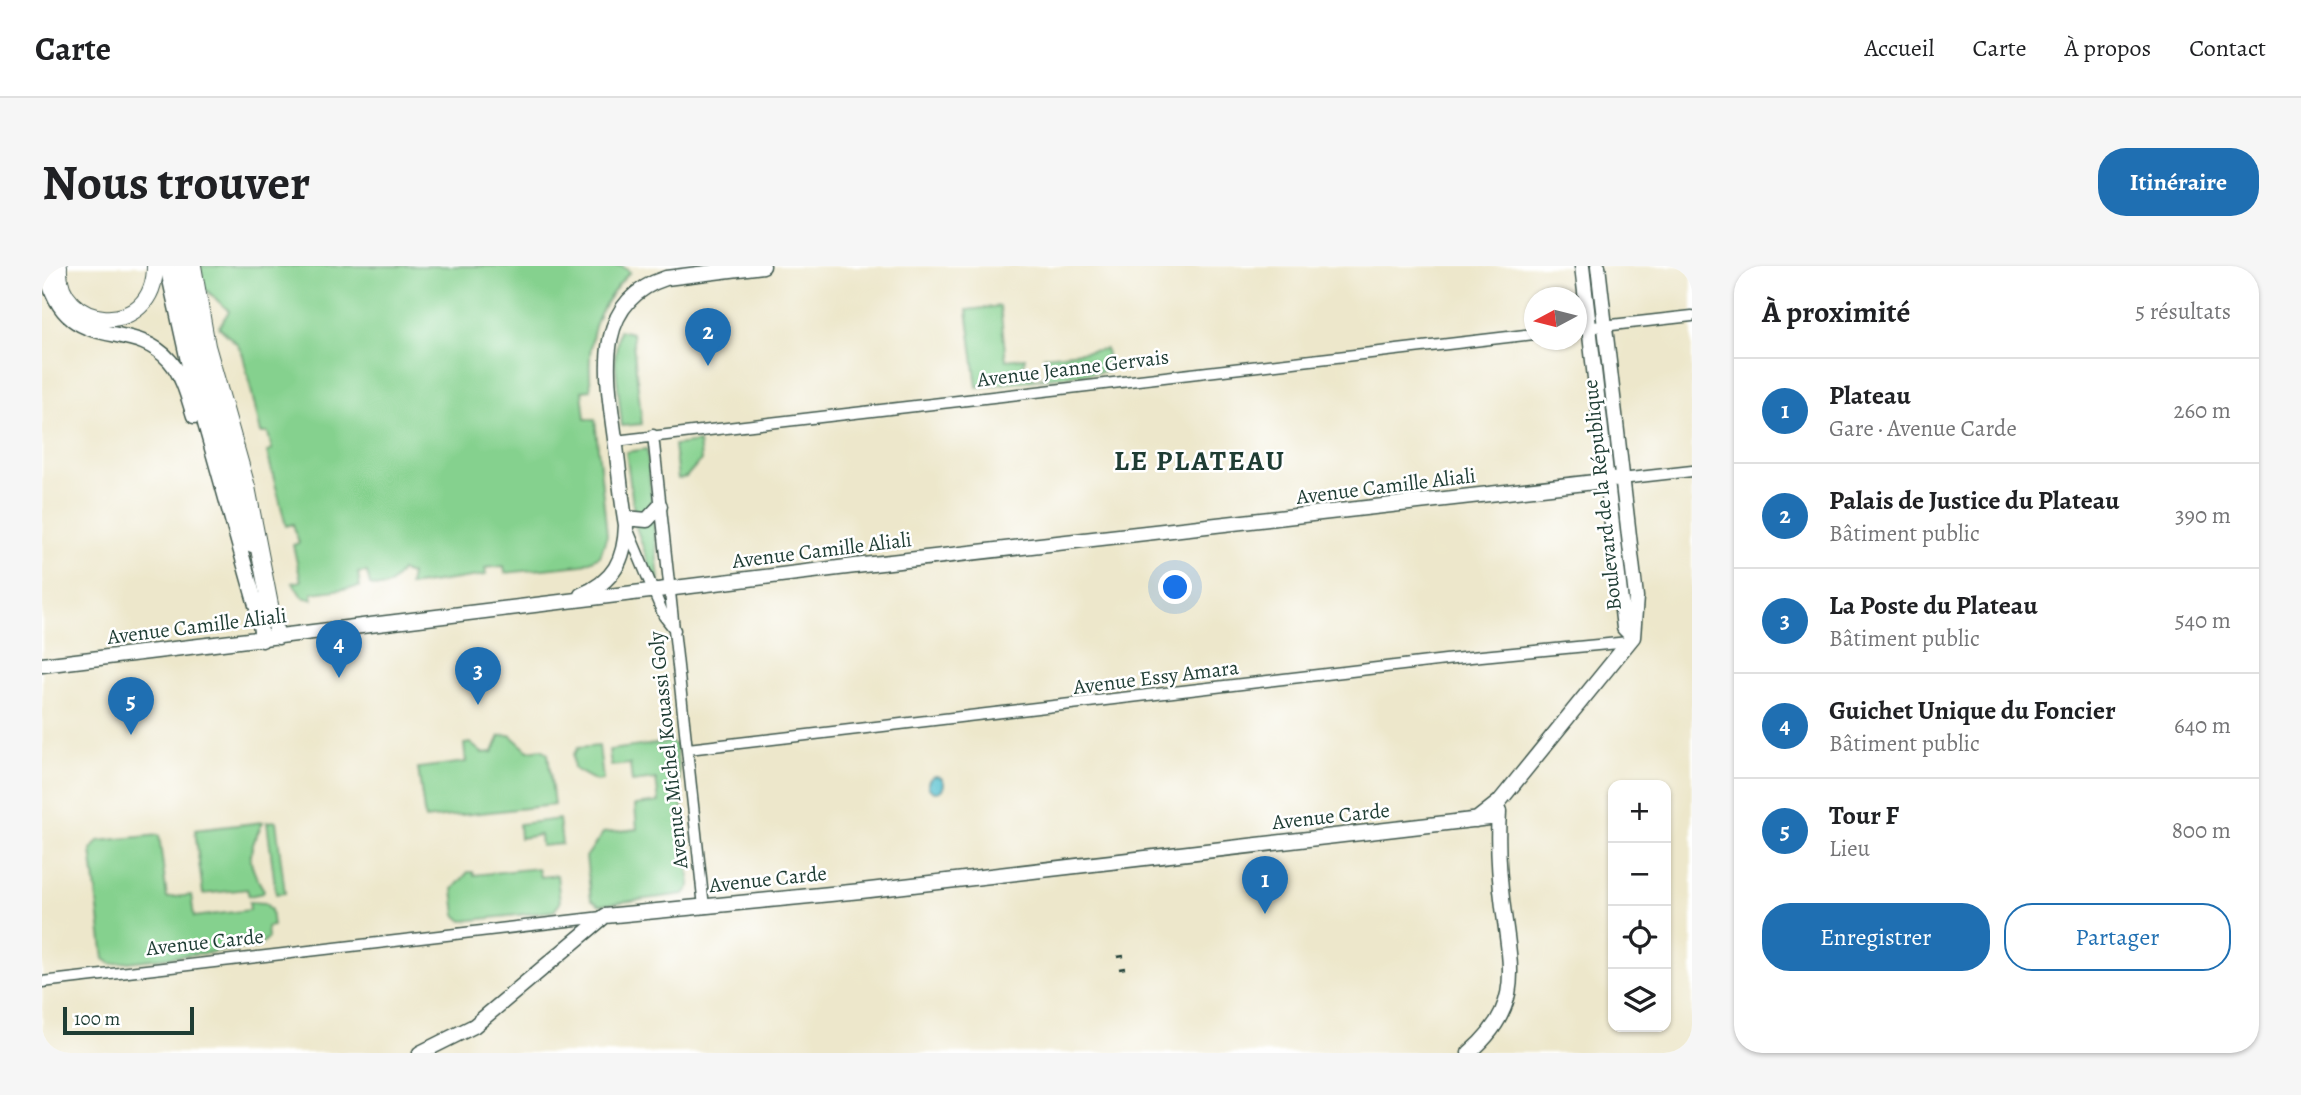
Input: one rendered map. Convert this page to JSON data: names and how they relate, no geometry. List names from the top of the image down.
{
  "streets": {
    "main road": ["Avenue Camille Aliali", "Boulevard de la République", "Avenue Carde"],
    "street": ["Avenue Jeanne Gervais", "Avenue Essy Amara", "Avenue Michel Kouassi Goly"]
  },
  "crossings": [
    ["Avenue Jeanne Gervais", "Avenue Michel Kouassi Goly"],
    ["Avenue Camille Aliali", "Boulevard de la République"],
    ["Avenue Camille Aliali", "Avenue Michel Kouassi Goly"],
    ["Boulevard de la République", "Avenue Essy Amara"],
    ["Avenue Essy Amara", "Avenue Michel Kouassi Goly"],
    ["Avenue Michel Kouassi Goly", "Avenue Carde"]
  ],
  "districts": ["LE PLATEAU"],
  "scale_bar": "100 m",
  "north": "left",
  "page": {
    "header": "Carte",
    "nav": [
      "Accueil",
      "Carte",
      "À propos",
      "Contact"
    ],
    "buttons": [
      "Itinéraire",
      ["Enregistrer", "Partager"]
    ],
    "title": "Nous trouver",
    "heading": ["À proximité", "5 résultats"],
    "pins": [
      "2",
      "4",
      "3",
      "5",
      "1"
    ],
    "list": [
      {
        "mark": "1",
        "name": "Plateau",
        "note": "Gare · Avenue Carde",
        "value": "260 m"
      },
      {
        "mark": "2",
        "name": "Palais de Justice du Plateau",
        "note": "Bâtiment public",
        "value": "390 m"
      },
      {
        "mark": "3",
        "name": "La Poste du Plateau",
        "note": "Bâtiment public",
        "value": "540 m"
      },
      {
        "mark": "4",
        "name": "Guichet Unique du Foncier",
        "note": "Bâtiment public",
        "value": "640 m"
      },
      {
        "mark": "5",
        "name": "Tour F",
        "note": "Lieu",
        "value": "800 m"
      }
    ],
    "map_buttons": ["+", "−"],
    "scale": "100 m"
  }
}
